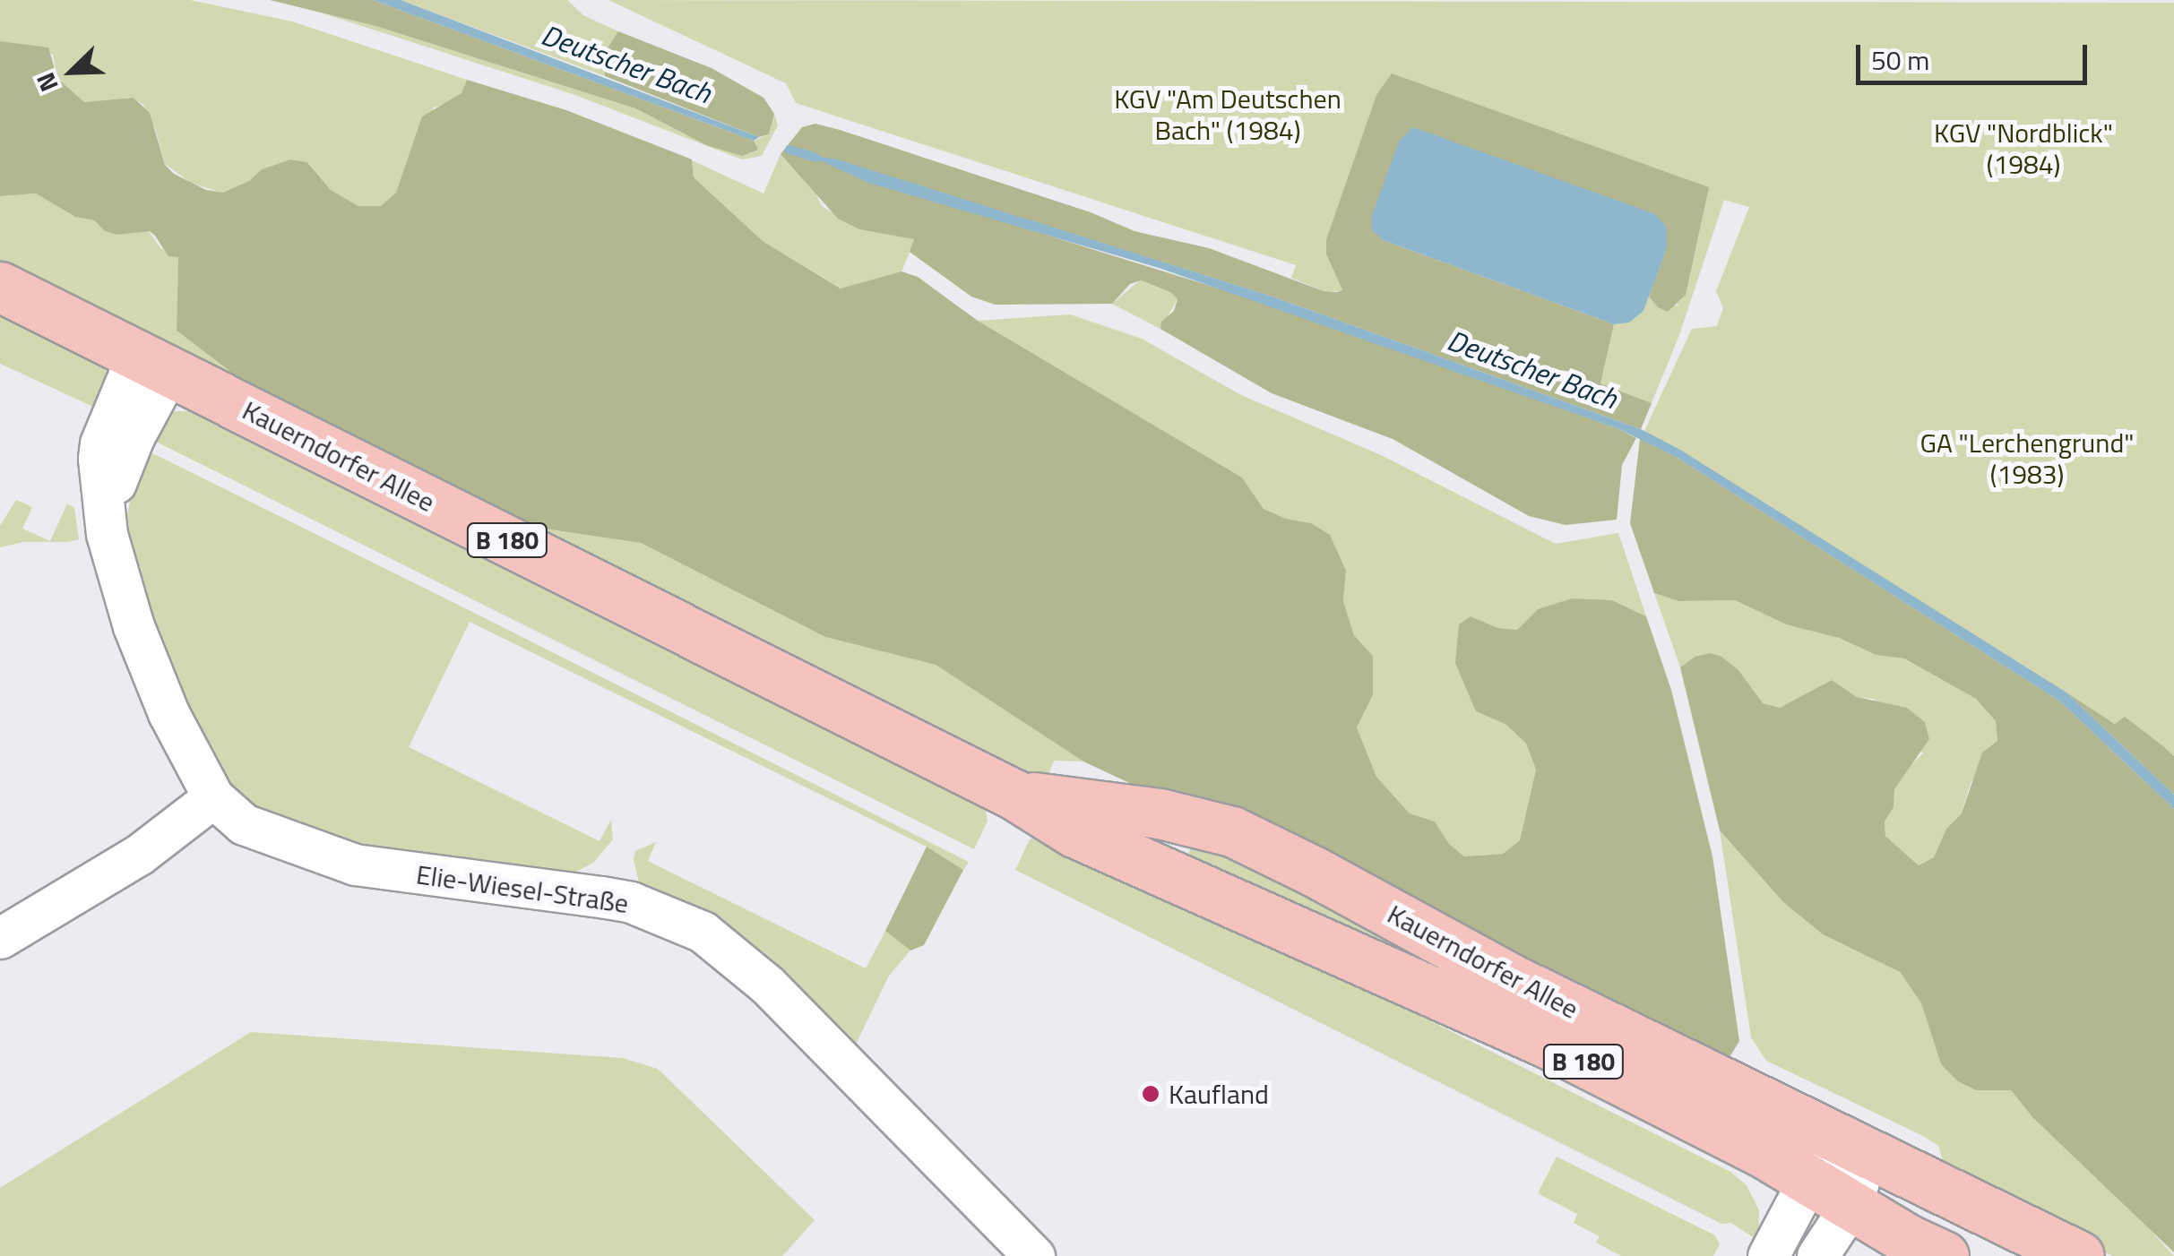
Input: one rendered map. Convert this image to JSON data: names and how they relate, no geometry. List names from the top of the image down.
{
  "streets": {
    "main road": ["Kauerndorfer Allee", "B 180"],
    "street": ["Elie-Wiesel-Straße"]
  },
  "crossings": [
    ["Kauerndorfer Allee", "Elie-Wiesel-Straße"]
  ],
  "water": ["Deutscher Bach"],
  "parks": ["KGV \"Am Deutschen Bach\" (1984)", "KGV \"Nordblick\" (1984)", "GA \"Lerchengrund\" (1983)"],
  "places": ["Kaufland"],
  "scale_bar": "50 m",
  "north": "bottom left"
}
